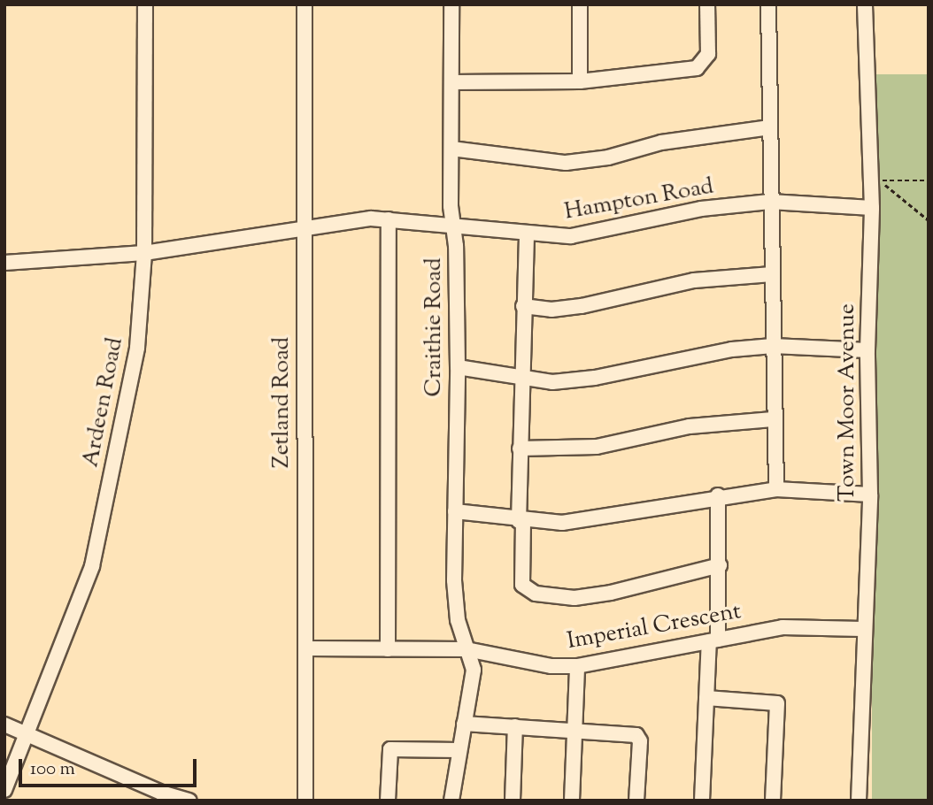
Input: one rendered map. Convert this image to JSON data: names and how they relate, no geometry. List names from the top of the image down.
{
  "streets": {
    "street": [
      "Hampton Road",
      "Craithie Road",
      "Ardeen Road",
      "Zetland Road",
      "Town Moor Avenue",
      "Imperial Crescent"
    ]
  },
  "crossings": [
    ["Hampton Road", "Craithie Road"],
    ["Hampton Road", "Ardeen Road"],
    ["Hampton Road", "Zetland Road"],
    ["Hampton Road", "Town Moor Avenue"],
    ["Craithie Road", "Imperial Crescent"],
    ["Zetland Road", "Imperial Crescent"],
    ["Town Moor Avenue", "Imperial Crescent"]
  ],
  "scale_bar": "100 m"
}
